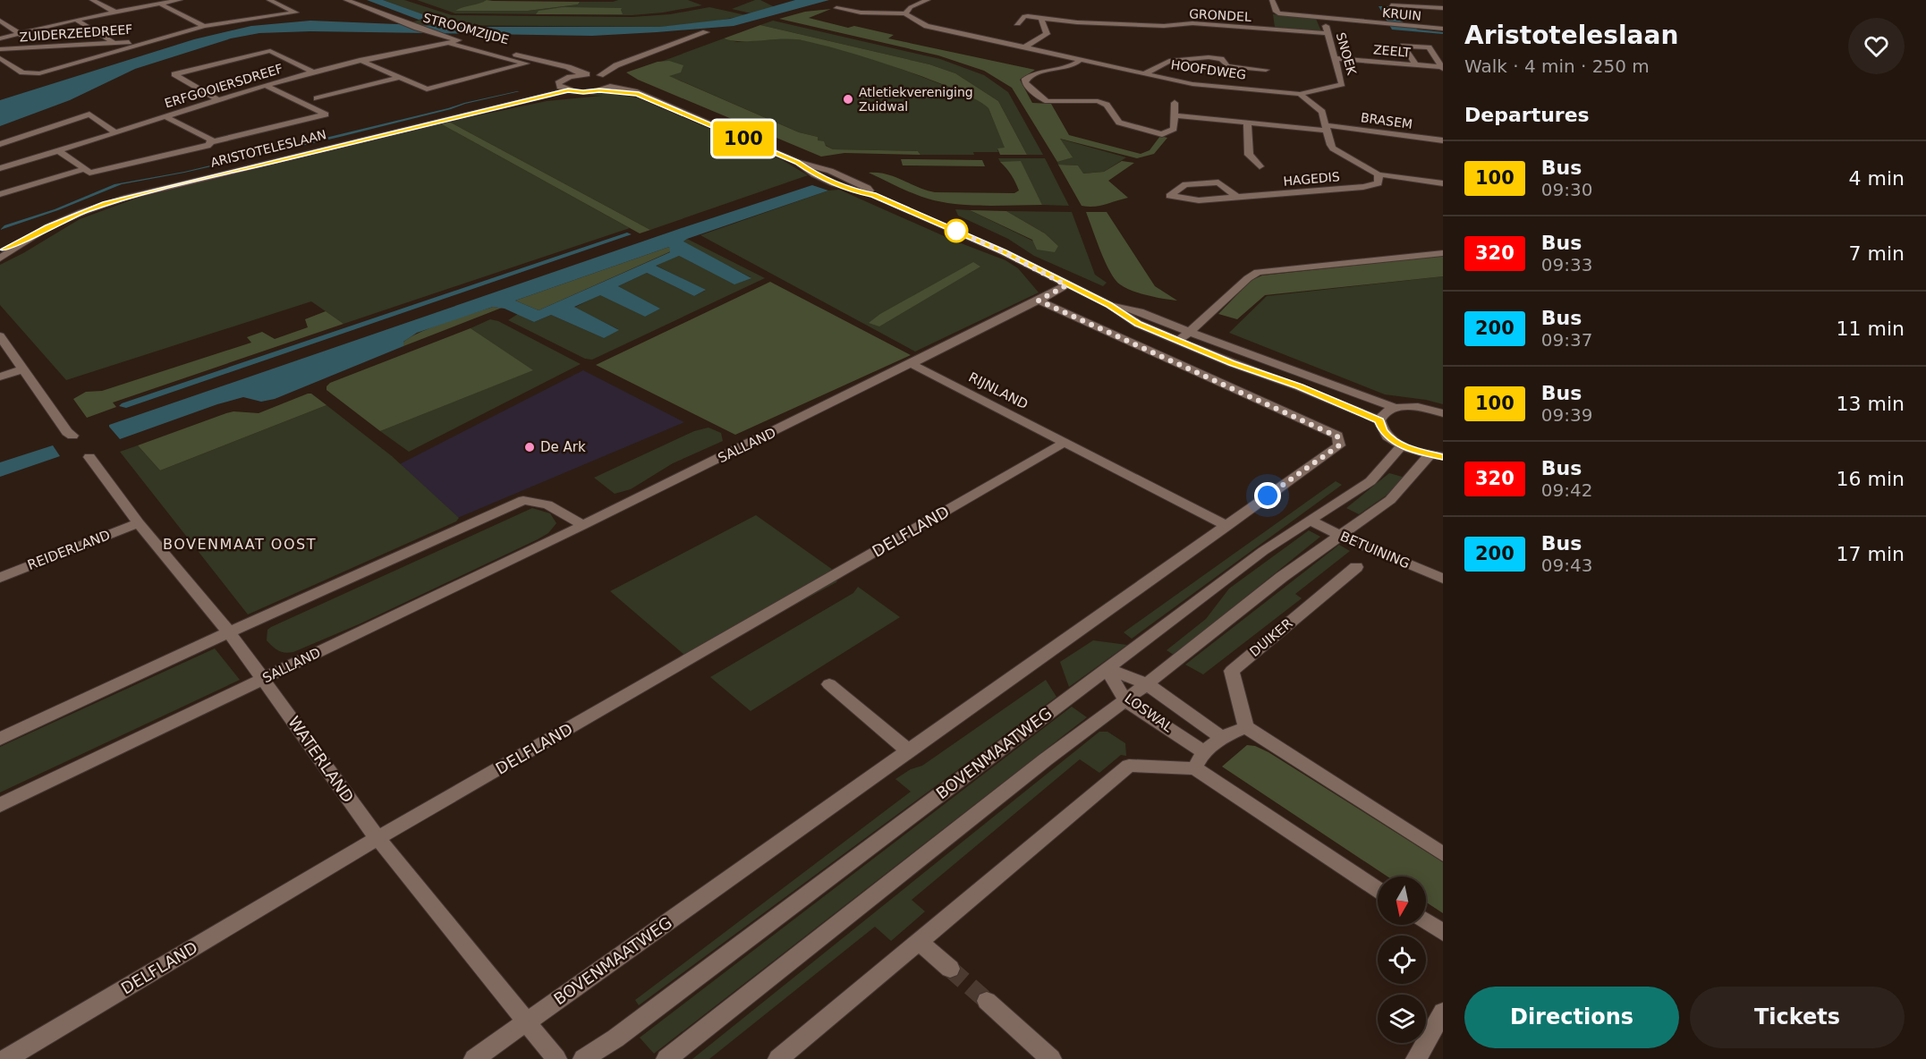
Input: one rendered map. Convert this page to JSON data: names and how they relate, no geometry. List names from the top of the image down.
{
  "streets": {
    "street": [
      "KRUIN",
      "GRONDEL",
      "STROOMZIJDE",
      "ZUIDERZEEDREEF",
      "ZEELT",
      "SNOEK",
      "HOOFDWEG",
      "ERFGOOIERSDREEF",
      "BRASEM",
      "ARISTOTELESLAAN",
      "HAGEDIS",
      "RIJNLAND",
      "SALLAND",
      "DELFLAND",
      "REIDERLAND",
      "BETUINING",
      "DUIKER",
      "LOSWAL",
      "BOVENMAATWEG",
      "WATERLAND"
    ]
  },
  "crossings": [
    ["KRUIN", "SNOEK"],
    ["GRONDEL", "SNOEK"],
    ["STROOMZIJDE", "ERFGOOIERSDREEF"],
    ["ZEELT", "SNOEK"],
    ["SNOEK", "HOOFDWEG"],
    ["RIJNLAND", "SALLAND"],
    ["RIJNLAND", "DELFLAND"],
    ["RIJNLAND", "BOVENMAATWEG"],
    ["SALLAND", "WATERLAND"],
    ["DELFLAND", "WATERLAND"],
    ["REIDERLAND", "WATERLAND"],
    ["BETUINING", "BOVENMAATWEG"],
    ["LOSWAL", "BOVENMAATWEG"],
    ["BOVENMAATWEG", "WATERLAND"]
  ],
  "districts": ["BOVENMAAT OOST"],
  "places": ["Atletiekvereniging Zuidwal", "De Ark"],
  "lines": ["bus line 100"],
  "north": "bottom",
  "page": {
    "on_map": "100",
    "heading": [
      ["Aristoteleslaan", "Walk · 4 min · 250 m"],
      "Departures"
    ],
    "list": [
      {
        "mark": "100",
        "name": "Bus",
        "note": "09:30",
        "value": "4 min"
      },
      {
        "mark": "320",
        "name": "Bus",
        "note": "09:33",
        "value": "7 min"
      },
      {
        "mark": "200",
        "name": "Bus",
        "note": "09:37",
        "value": "11 min"
      },
      {
        "mark": "100",
        "name": "Bus",
        "note": "09:39",
        "value": "13 min"
      },
      {
        "mark": "320",
        "name": "Bus",
        "note": "09:42",
        "value": "16 min"
      },
      {
        "mark": "200",
        "name": "Bus",
        "note": "09:43",
        "value": "17 min"
      }
    ],
    "buttons": ["Directions", "Tickets"]
  }
}
